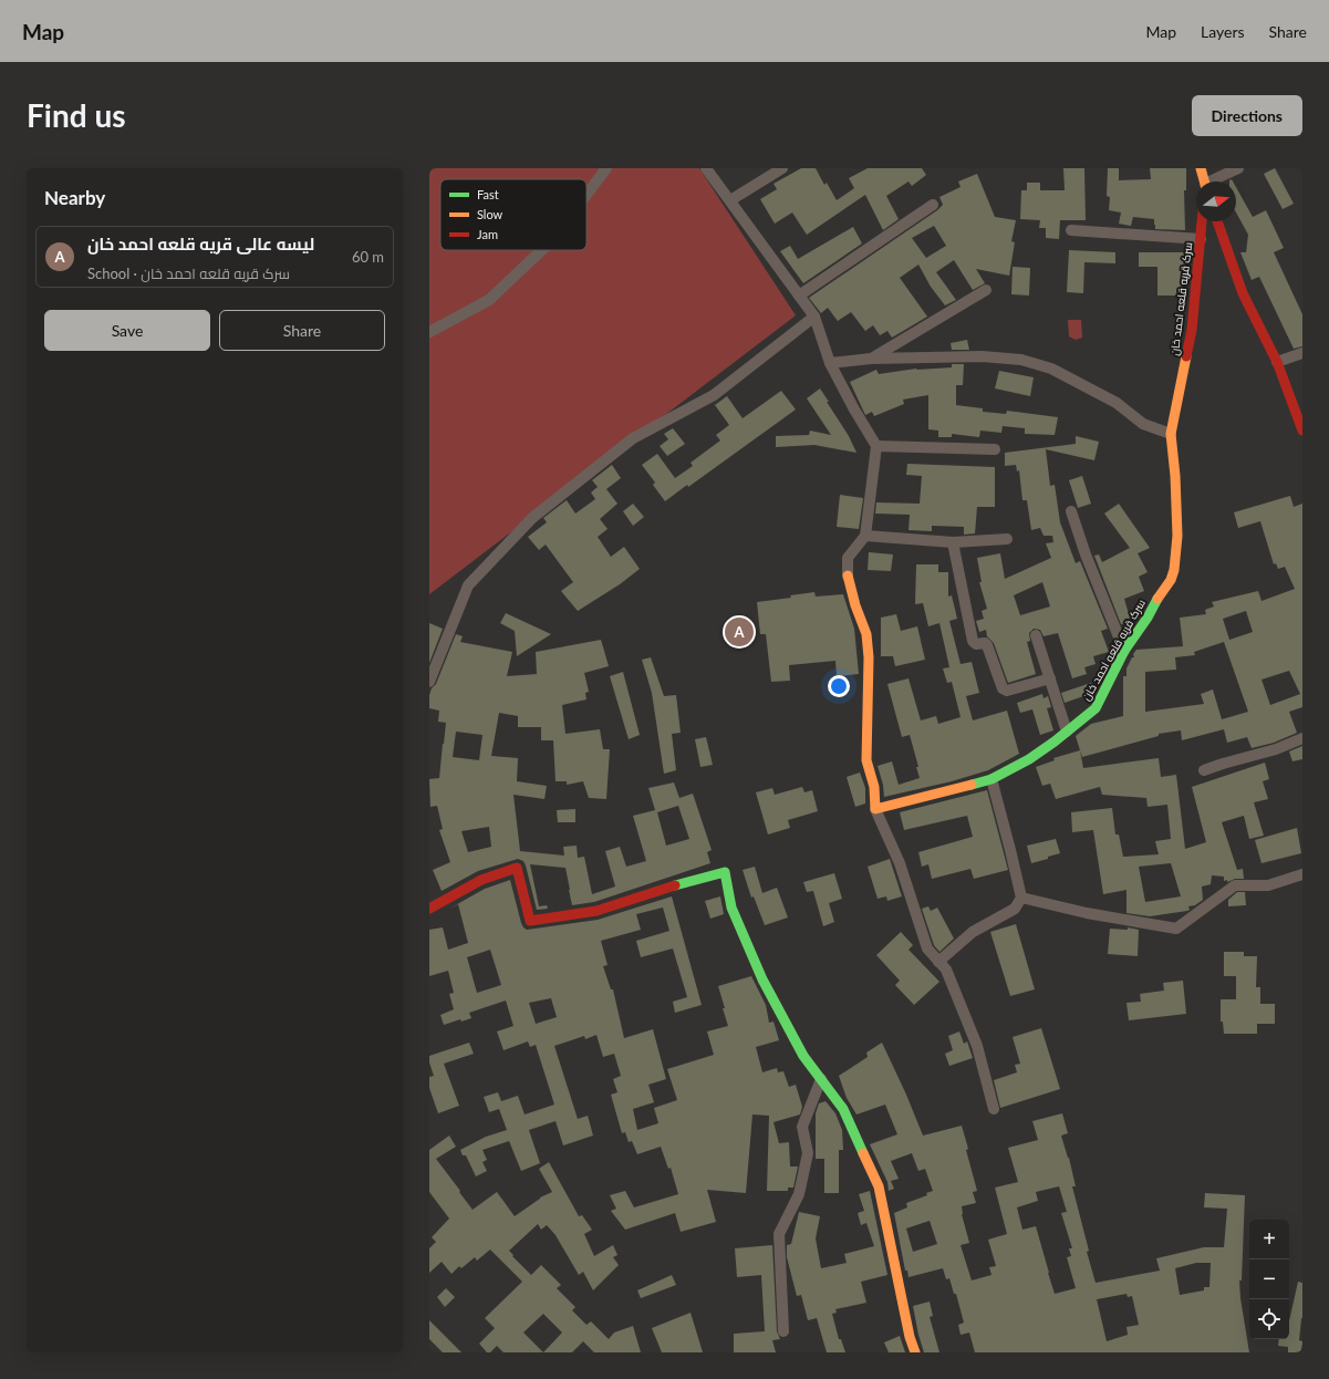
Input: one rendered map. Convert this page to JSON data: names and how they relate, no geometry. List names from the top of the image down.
{
  "streets": {
    "street": ["سرک قریه قلعه احمد خان"]
  },
  "legend": ["Fast", "Slow", "Jam"],
  "north": "right",
  "page": {
    "header": "Map",
    "nav": ["Map", "Layers", "Share"],
    "buttons": [
      "Directions",
      ["Save", "Share"]
    ],
    "title": "Find us",
    "heading": "Nearby",
    "list": [
      {
        "mark": "A",
        "name": "لیسه عالی قریه قلعه احمد خان",
        "note": "School · سرک قریه قلعه احمد خان",
        "value": "60 m"
      }
    ],
    "pins": "A",
    "map_buttons": ["+", "−"]
  }
}
